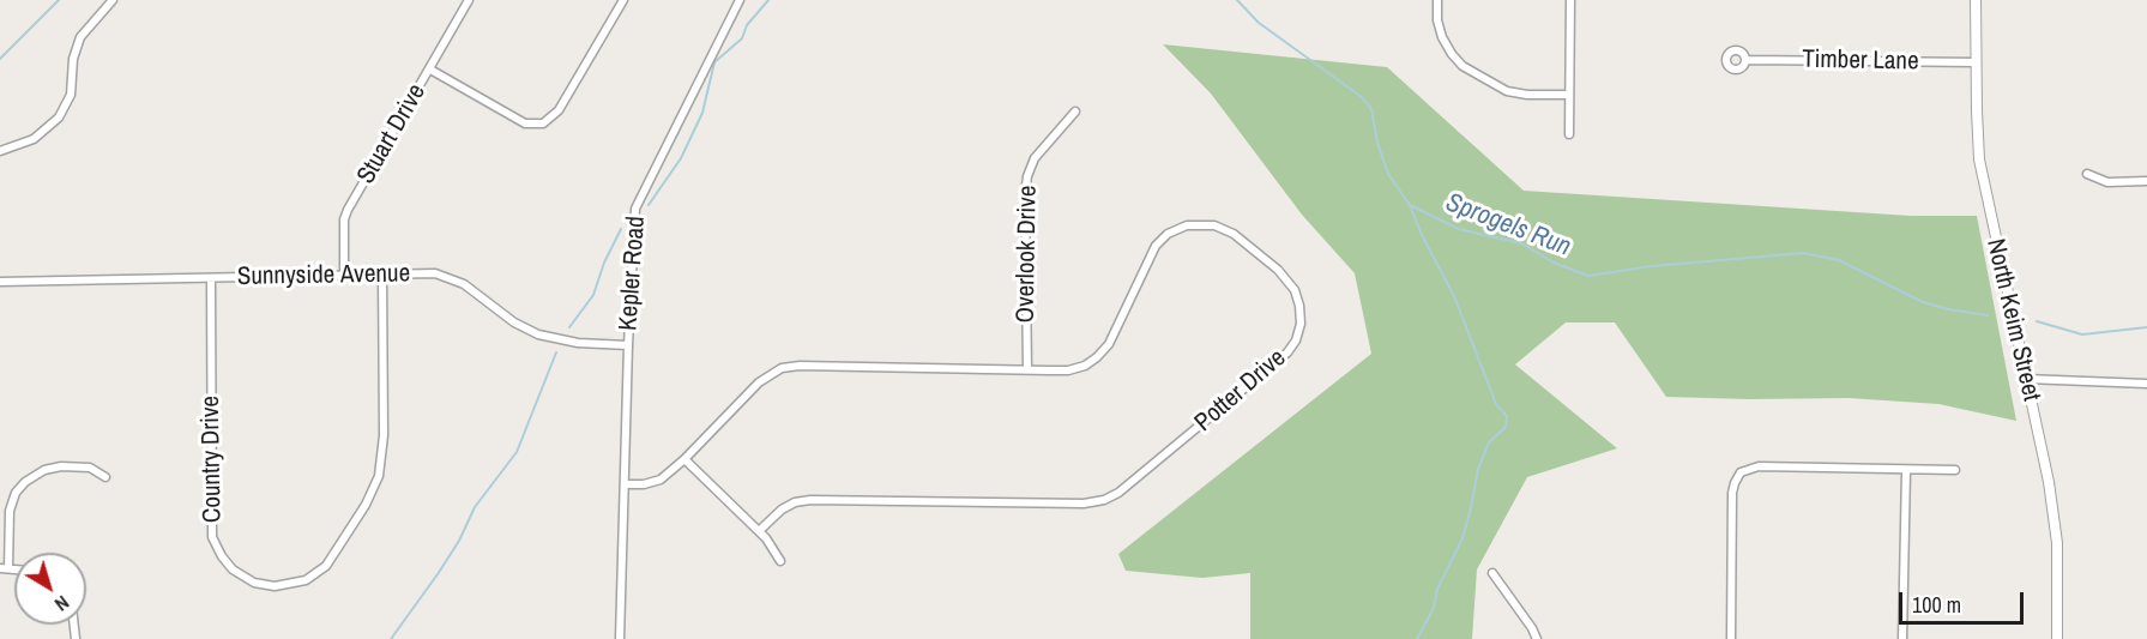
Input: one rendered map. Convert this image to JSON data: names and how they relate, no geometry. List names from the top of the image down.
{
  "streets": {
    "street": [
      "Timber Lane",
      "Stuart Drive",
      "Overlook Drive",
      "Kepler Road",
      "Sunnyside Avenue",
      "North Keim Street",
      "Potter Drive",
      "Country Drive"
    ]
  },
  "crossings": [
    ["Timber Lane", "North Keim Street"],
    ["Stuart Drive", "Sunnyside Avenue"],
    ["Overlook Drive", "Potter Drive"],
    ["Kepler Road", "Sunnyside Avenue"],
    ["Kepler Road", "Potter Drive"],
    ["Sunnyside Avenue", "Country Drive"]
  ],
  "water": ["Sprogels Run"],
  "scale_bar": "100 m",
  "north": "bottom right"
}
